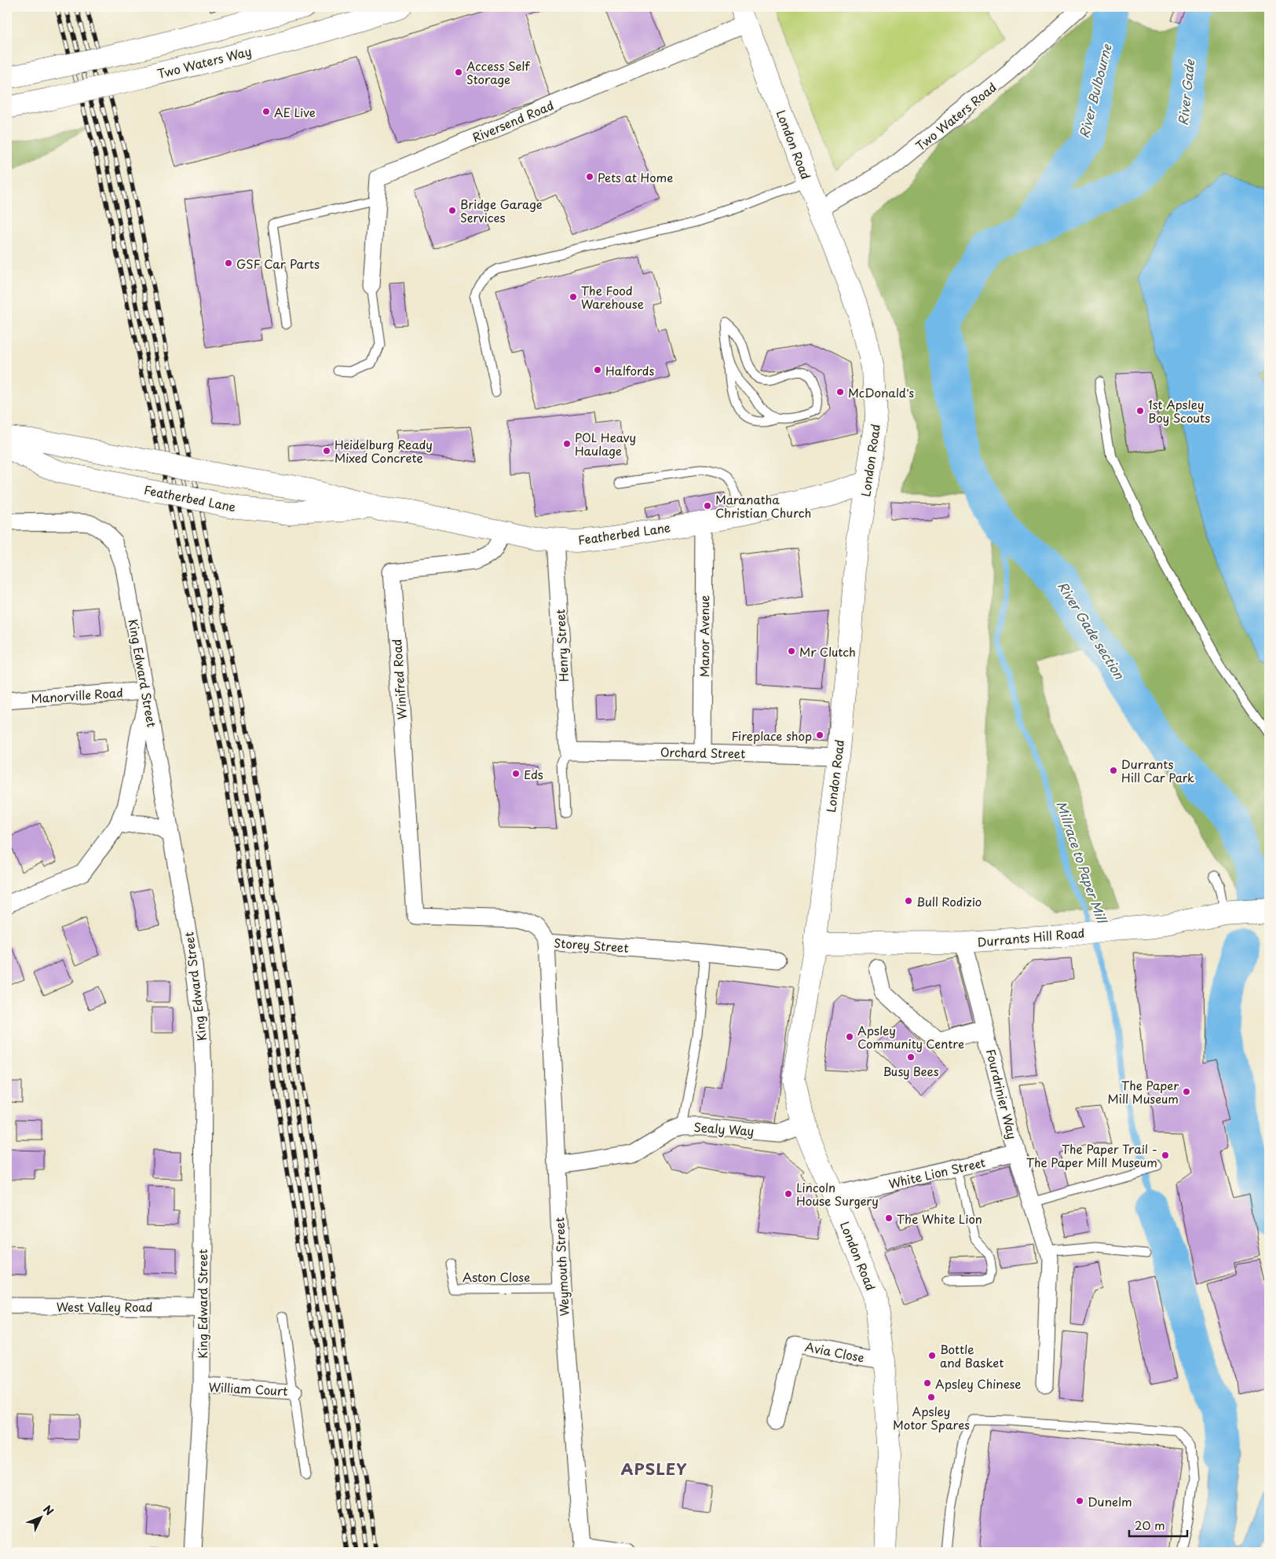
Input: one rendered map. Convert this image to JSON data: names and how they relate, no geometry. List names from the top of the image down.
{
  "streets": {
    "main road": [
      "Two Waters Way",
      "London Road",
      "Featherbed Lane",
      "Durrants Hill Road"
    ],
    "street": [
      "Two Waters Road",
      "Riversend Road",
      "Manor Avenue",
      "Henry Street",
      "King Edward Street",
      "Winifred Road",
      "Manorville Road",
      "Orchard Street",
      "Storey Street",
      "Fourdrinier Way",
      "Sealy Way",
      "White Lion Street",
      "Weymouth Street",
      "West Valley Road",
      "Avia Close",
      "William Court"
    ],
    "lane": ["Aston Close"]
  },
  "crossings": [
    ["Two Waters Road", "London Road"],
    ["Riversend Road", "London Road"],
    ["London Road", "Featherbed Lane"],
    ["London Road", "Orchard Street"],
    ["London Road", "Durrants Hill Road"],
    ["London Road", "Sealy Way"],
    ["London Road", "White Lion Street"],
    ["London Road", "Avia Close"],
    ["Featherbed Lane", "Manor Avenue"],
    ["Featherbed Lane", "Henry Street"],
    ["Featherbed Lane", "Winifred Road"],
    ["Manor Avenue", "Orchard Street"],
    ["Henry Street", "Orchard Street"],
    ["King Edward Street", "Manorville Road"],
    ["King Edward Street", "West Valley Road"],
    ["King Edward Street", "William Court"],
    ["Winifred Road", "Storey Street"],
    ["Durrants Hill Road", "Fourdrinier Way"],
    ["Storey Street", "Weymouth Street"],
    ["Fourdrinier Way", "White Lion Street"],
    ["Sealy Way", "Weymouth Street"],
    ["Weymouth Street", "Aston Close"]
  ],
  "districts": ["APSLEY"],
  "water": [
    "River Bulbourne",
    "River Gade",
    "River Gade section",
    "Millrace to Paper Mill"
  ],
  "places": [
    "Access Self Storage",
    "AE Live",
    "Pets at Home",
    "Bridge Garage Services",
    "GSF Car Parts",
    "The Food Warehouse",
    "Halfords",
    "McDonald's",
    "1st Apsley Boy Scouts",
    "POL Heavy Haulage",
    "Heidelburg Ready Mixed Concrete",
    "Maranatha Christian Church",
    "Mr Clutch",
    "Fireplace shop",
    "Durrants Hill Car Park",
    "Eds",
    "Bull Rodizio",
    "Apsley Community Centre",
    "Busy Bees",
    "The Paper Mill Museum",
    "The Paper Trail - The Paper Mill Museum",
    "Lincoln House Surgery",
    "The White Lion",
    "Bottle and Basket",
    "Apsley Chinese",
    "Apsley Motor Spares",
    "Dunelm"
  ],
  "scale_bar": "20 m",
  "north": "top right"
}
